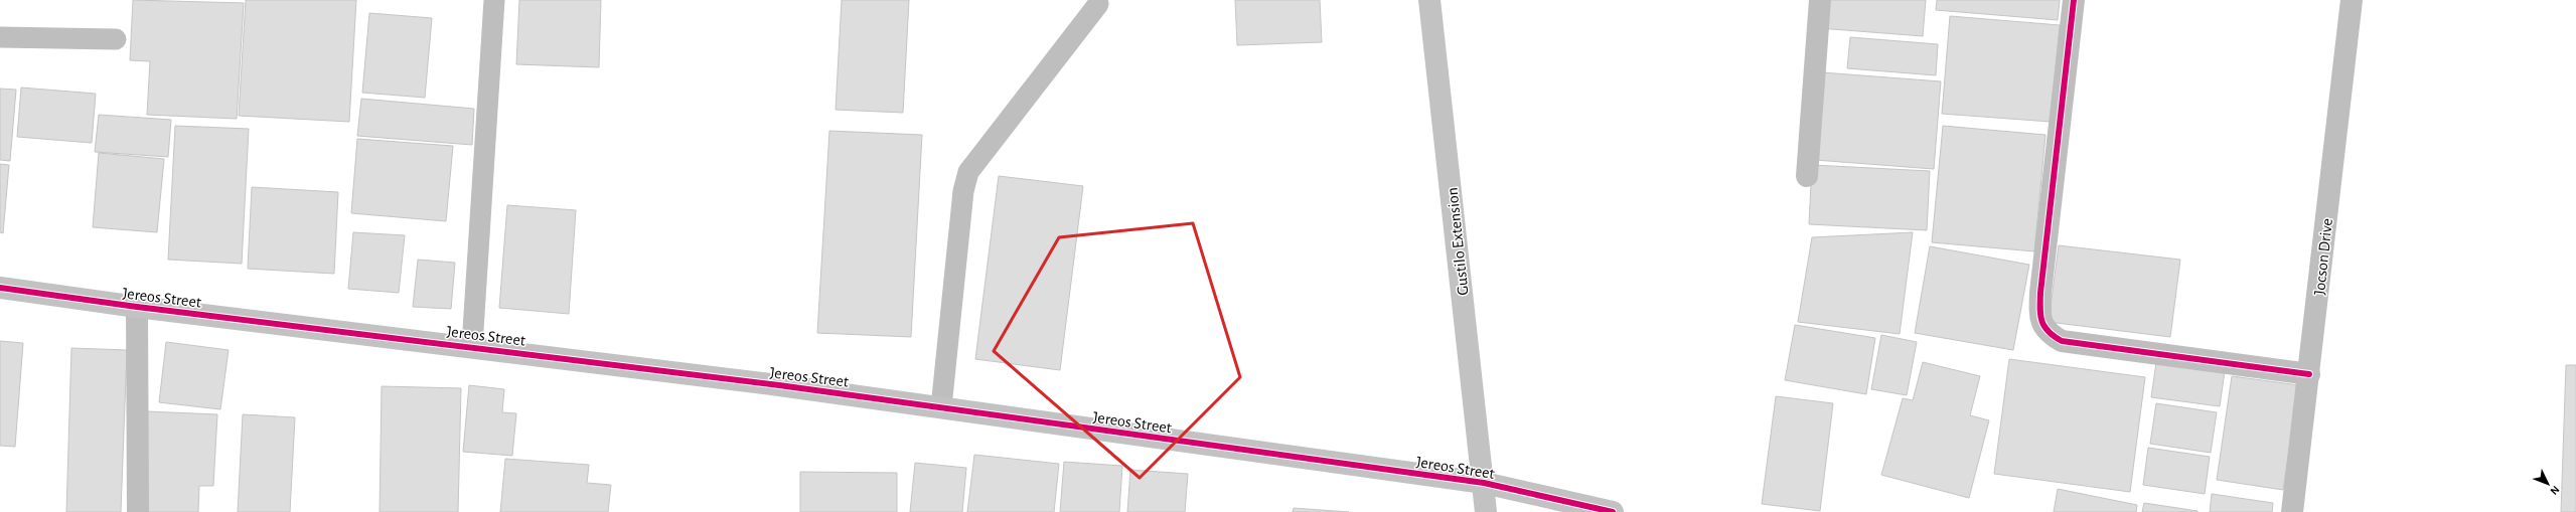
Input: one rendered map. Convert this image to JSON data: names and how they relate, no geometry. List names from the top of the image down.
{
  "streets": {
    "street": ["Gustilo Extension", "Jocson Drive", "Jereos Street"]
  },
  "crossings": [
    ["Gustilo Extension", "Jereos Street"]
  ],
  "north": "bottom right"
}
